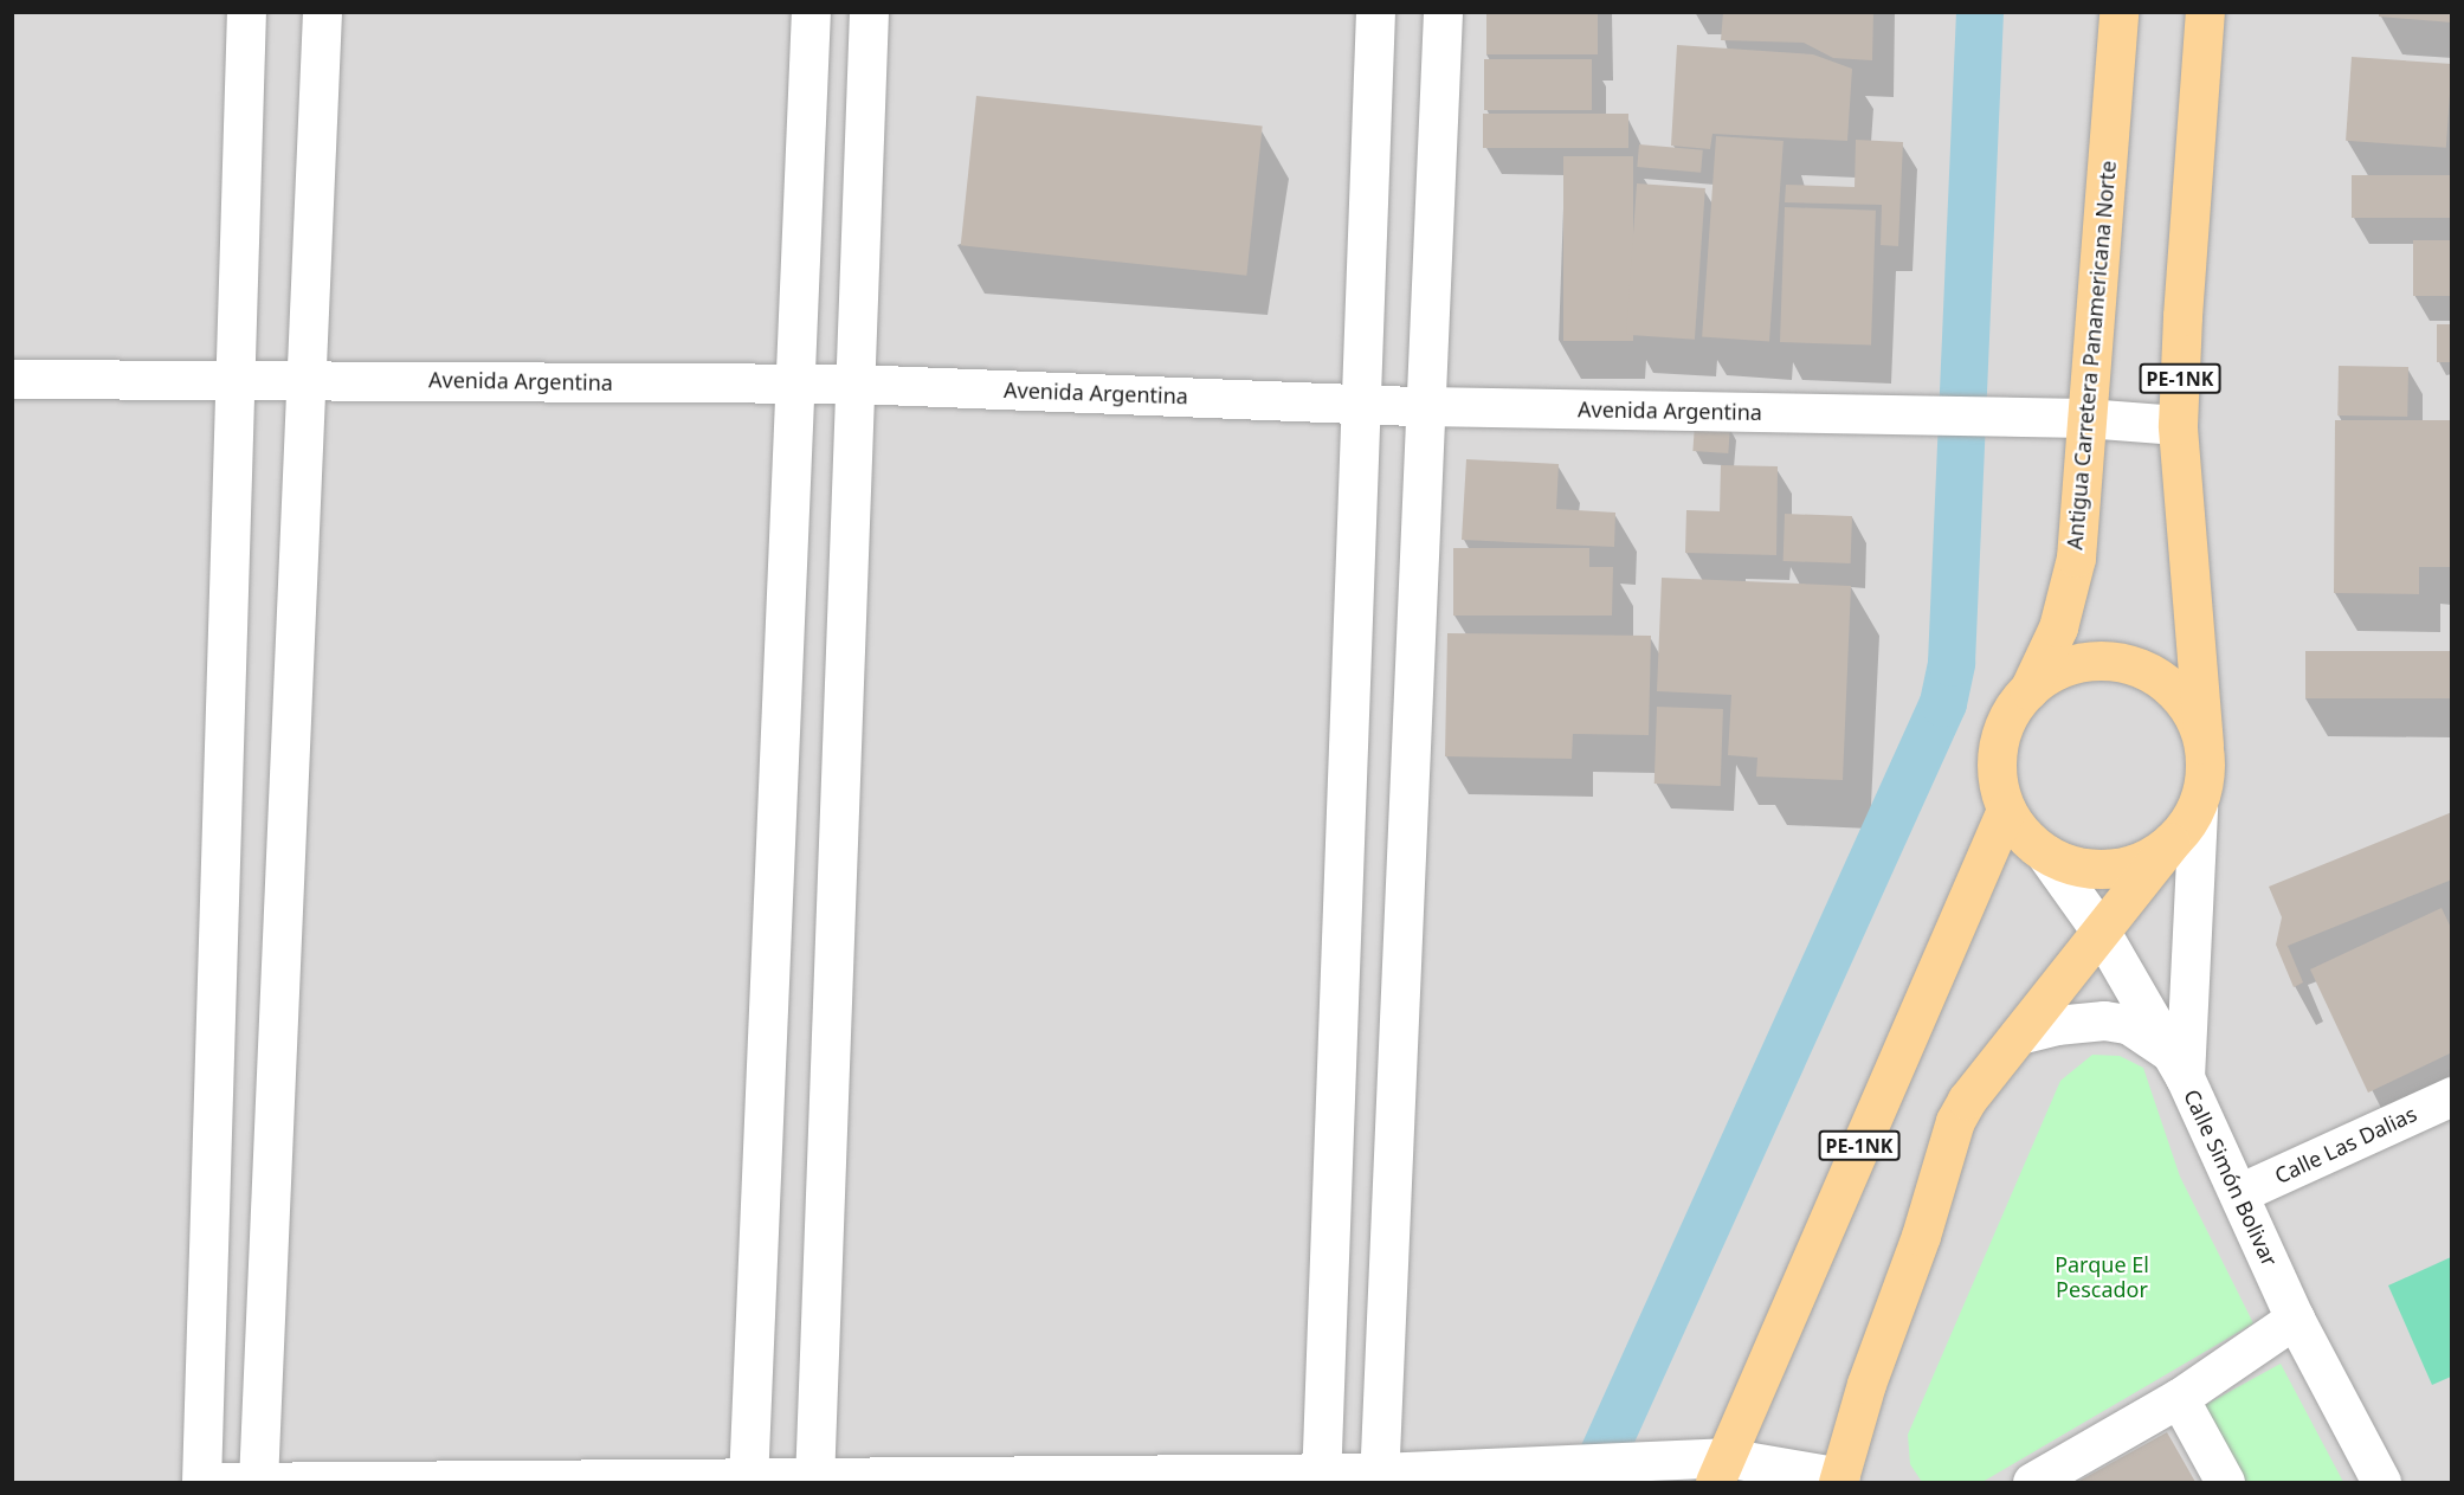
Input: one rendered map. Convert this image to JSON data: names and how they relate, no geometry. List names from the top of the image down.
{
  "streets": {
    "main road": ["Antigua Carretera Panamericana Norte", "PE-1NK"],
    "street": ["Avenida Argentina", "Calle Las Dalias", "Calle Simón Bolivar"]
  },
  "crossings": [
    ["Antigua Carretera Panamericana Norte", "PE-1NK"],
    ["Antigua Carretera Panamericana Norte", "Avenida Argentina"],
    ["Antigua Carretera Panamericana Norte", "Calle Simón Bolivar"],
    ["PE-1NK", "Avenida Argentina"],
    ["PE-1NK", "Calle Simón Bolivar"],
    ["Calle Las Dalias", "Calle Simón Bolivar"]
  ],
  "parks": ["Parque El Pescador"]
}
